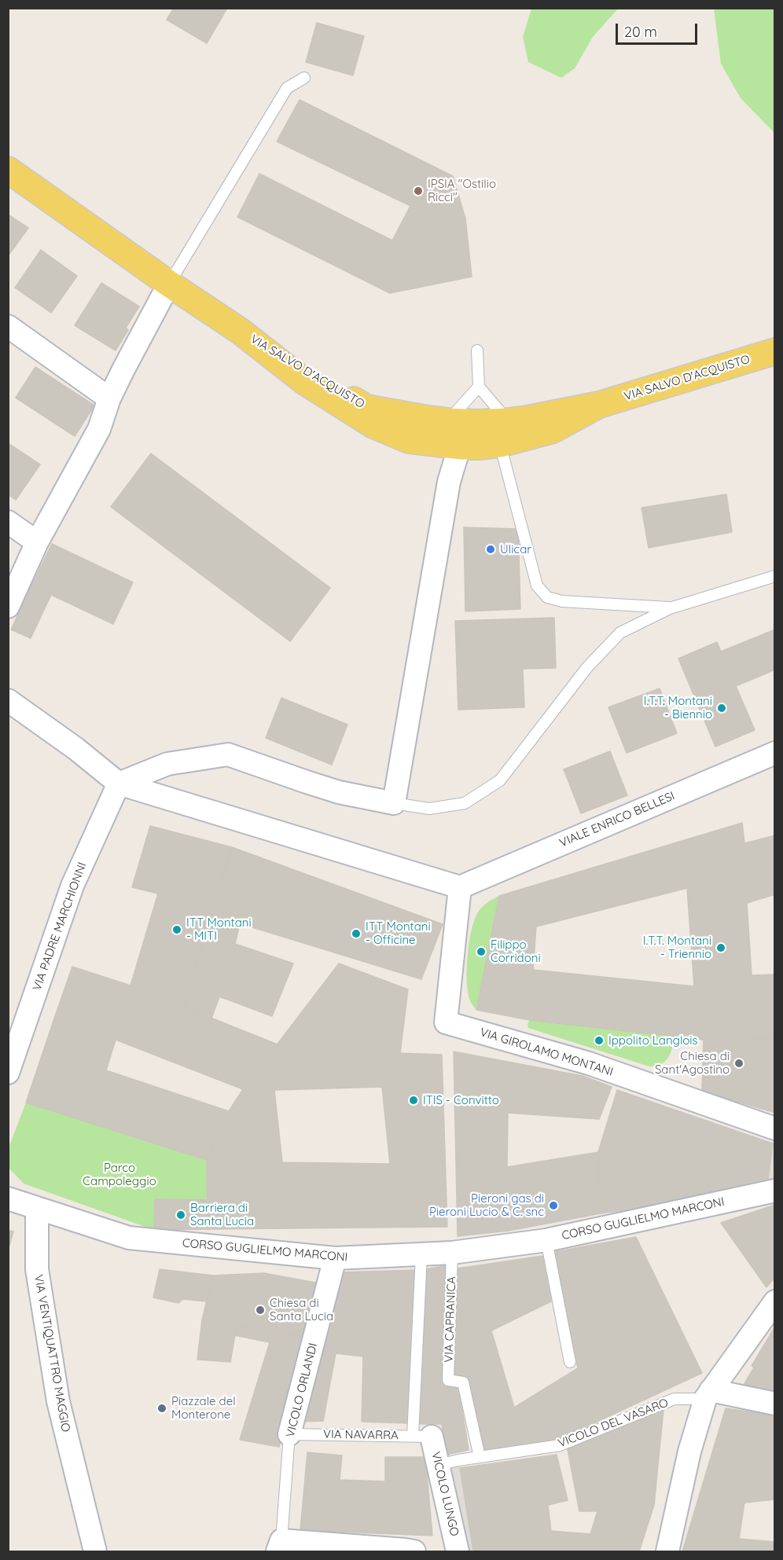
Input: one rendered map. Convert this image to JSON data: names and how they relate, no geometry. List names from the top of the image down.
{
  "streets": {
    "main road": ["VIA SALVO D'ACQUISTO"],
    "street": [
      "VIALE ENRICO BELLESI",
      "VIA PADRE MARCHIONNI",
      "VIA GIROLAMO MONTANI",
      "CORSO GUGLIELMO MARCONI",
      "VIA VENTIQUATTRO MAGGIO",
      "VICOLO ORLANDI",
      "VICOLO LUNGO"
    ],
    "lane": ["VIA CAPRANICA", "VICOLO DEL VASARO", "VIA NAVARRA"]
  },
  "crossings": [
    ["VIALE ENRICO BELLESI", "VIA GIROLAMO MONTANI"],
    ["CORSO GUGLIELMO MARCONI", "VIA CAPRANICA"],
    ["CORSO GUGLIELMO MARCONI", "VIA VENTIQUATTRO MAGGIO"],
    ["CORSO GUGLIELMO MARCONI", "VICOLO ORLANDI"],
    ["VIA CAPRANICA", "VICOLO DEL VASARO"],
    ["VICOLO ORLANDI", "VIA NAVARRA"],
    ["VICOLO DEL VASARO", "VICOLO LUNGO"],
    ["VIA NAVARRA", "VICOLO LUNGO"]
  ],
  "parks": ["Parco Campoleggio"],
  "places": [
    "IPSIA \"Ostilio Ricci\"",
    "Ulicar",
    "I.T.T. Montani - Biennio",
    "ITT Montani - MITI",
    "ITT Montani - Officine",
    "I.T.T. Montani - Triennio",
    "Filippo Corridoni",
    "Ippolito Langlois",
    "Chiesa di Sant'Agostino",
    "ITIS - Convitto",
    "Pieroni gas di Pieroni Lucio & C. snc",
    "Barriera di Santa Lucia",
    "Chiesa di Santa Lucia",
    "Piazzale del Monterone"
  ],
  "scale_bar": "20 m"
}
